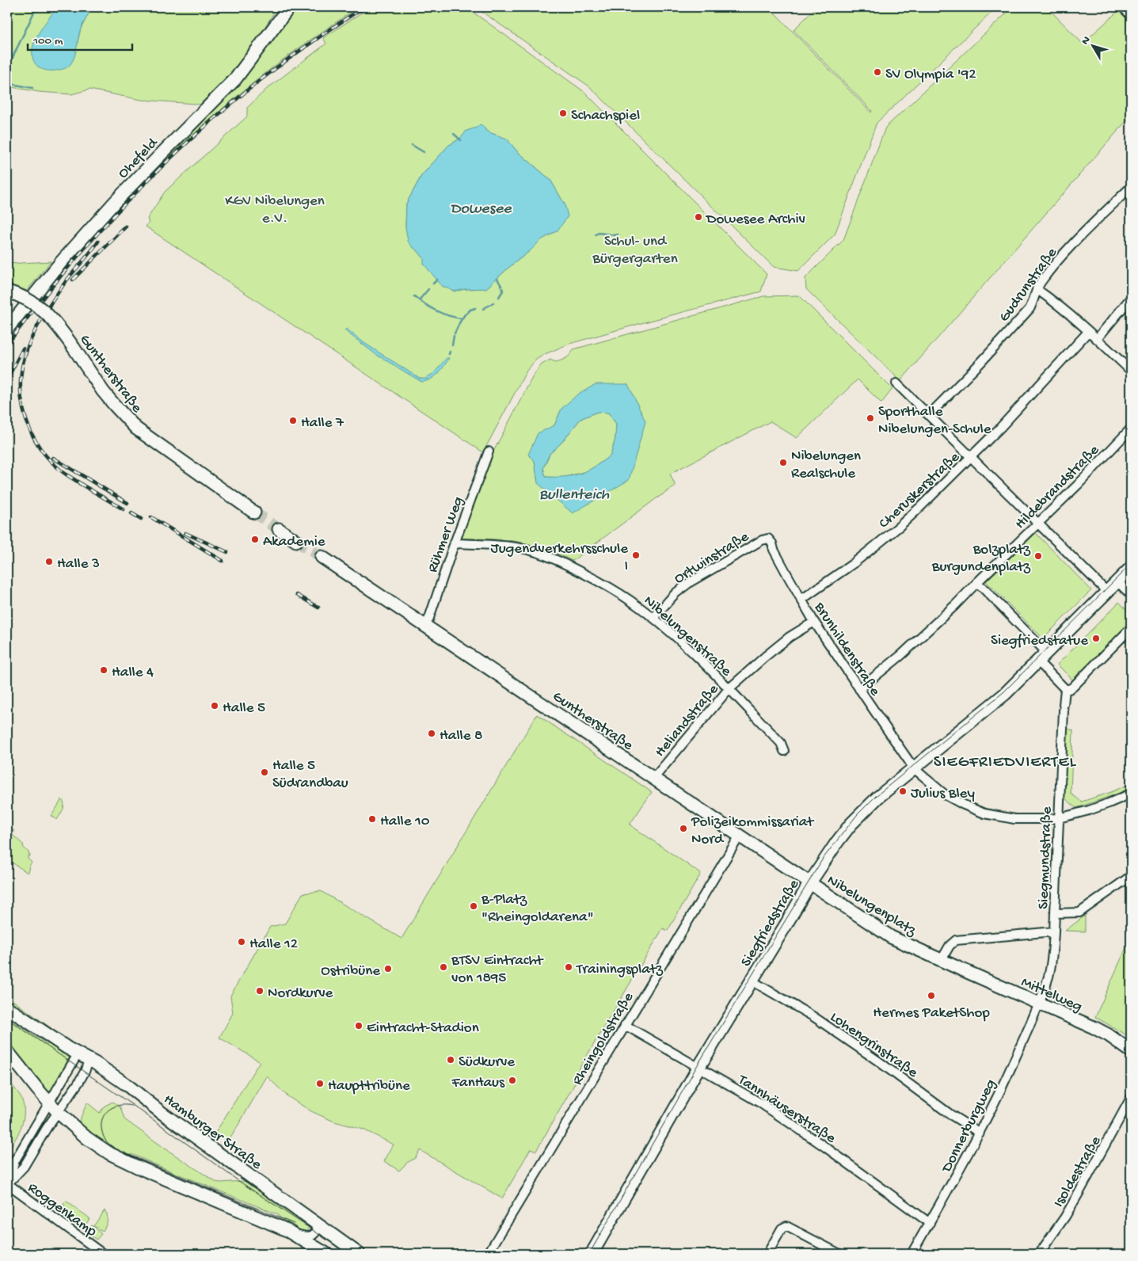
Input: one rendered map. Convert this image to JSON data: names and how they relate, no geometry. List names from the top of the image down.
{
  "streets": {
    "street": [
      "Ohefeld",
      "Gudrunstraße",
      "Guntherstraße",
      "Hildebrandstraße",
      "Cheruskerstraße",
      "Rühmer Weg",
      "Ortwinstraße",
      "Nibelungenstraße",
      "Brunhildenstraße",
      "Heliandstraße",
      "Siegmundstraße",
      "Nibelungenplatz",
      "Siegfriedstraße",
      "Mittelweg",
      "Rheingoldstraße",
      "Lohengrinstraße",
      "Tannhäuserstraße",
      "Donnerburgweg",
      "Hamburger Straße",
      "Isoldestraße",
      "Roggenkamp"
    ]
  },
  "crossings": [
    ["Guntherstraße", "Rühmer Weg"],
    ["Guntherstraße", "Heliandstraße"],
    ["Guntherstraße", "Nibelungenplatz"],
    ["Guntherstraße", "Siegfriedstraße"],
    ["Guntherstraße", "Rheingoldstraße"],
    ["Hildebrandstraße", "Brunhildenstraße"],
    ["Cheruskerstraße", "Brunhildenstraße"],
    ["Rühmer Weg", "Nibelungenstraße"],
    ["Ortwinstraße", "Nibelungenstraße"],
    ["Ortwinstraße", "Brunhildenstraße"],
    ["Nibelungenstraße", "Heliandstraße"],
    ["Brunhildenstraße", "Heliandstraße"],
    ["Brunhildenstraße", "Siegmundstraße"],
    ["Brunhildenstraße", "Siegfriedstraße"],
    ["Siegmundstraße", "Mittelweg"],
    ["Siegmundstraße", "Donnerburgweg"],
    ["Nibelungenplatz", "Siegfriedstraße"],
    ["Nibelungenplatz", "Mittelweg"],
    ["Siegfriedstraße", "Lohengrinstraße"],
    ["Siegfriedstraße", "Tannhäuserstraße"],
    ["Mittelweg", "Donnerburgweg"],
    ["Rheingoldstraße", "Tannhäuserstraße"],
    ["Lohengrinstraße", "Donnerburgweg"],
    ["Tannhäuserstraße", "Donnerburgweg"]
  ],
  "districts": ["SIEGFRIEDVIERTEL"],
  "water": ["Dowesee", "Bullenteich"],
  "parks": ["KGV Nibelungen e.V.", "Schul- und Bürgergarten"],
  "places": [
    "SV Olympia '92",
    "Schachspiel",
    "Dowesee Archiv",
    "Sporthalle Nibelungen-Schule",
    "Halle 7",
    "Nibelungen Realschule",
    "Akademie",
    "Jugendverkehrsschule I",
    "Bolzplatz Burgundenplatz",
    "Halle 3",
    "Siegfriedstatue",
    "Halle 4",
    "Halle 5",
    "Halle 8",
    "Halle 5 Südrandbau",
    "Julius Bley",
    "Halle 10",
    "Polizeikommissariat Nord",
    "B-Platz \"Rheingoldarena\"",
    "Halle 12",
    "BTSV Eintracht von 1895",
    "Trainingsplatz",
    "Ostribüne",
    "Nordkurve",
    "Hermes PaketShop",
    "Eintracht-Stadion",
    "Südkurve",
    "FanHaus",
    "Haupttribüne"
  ],
  "scale_bar": "100 m",
  "north": "top left"
}
